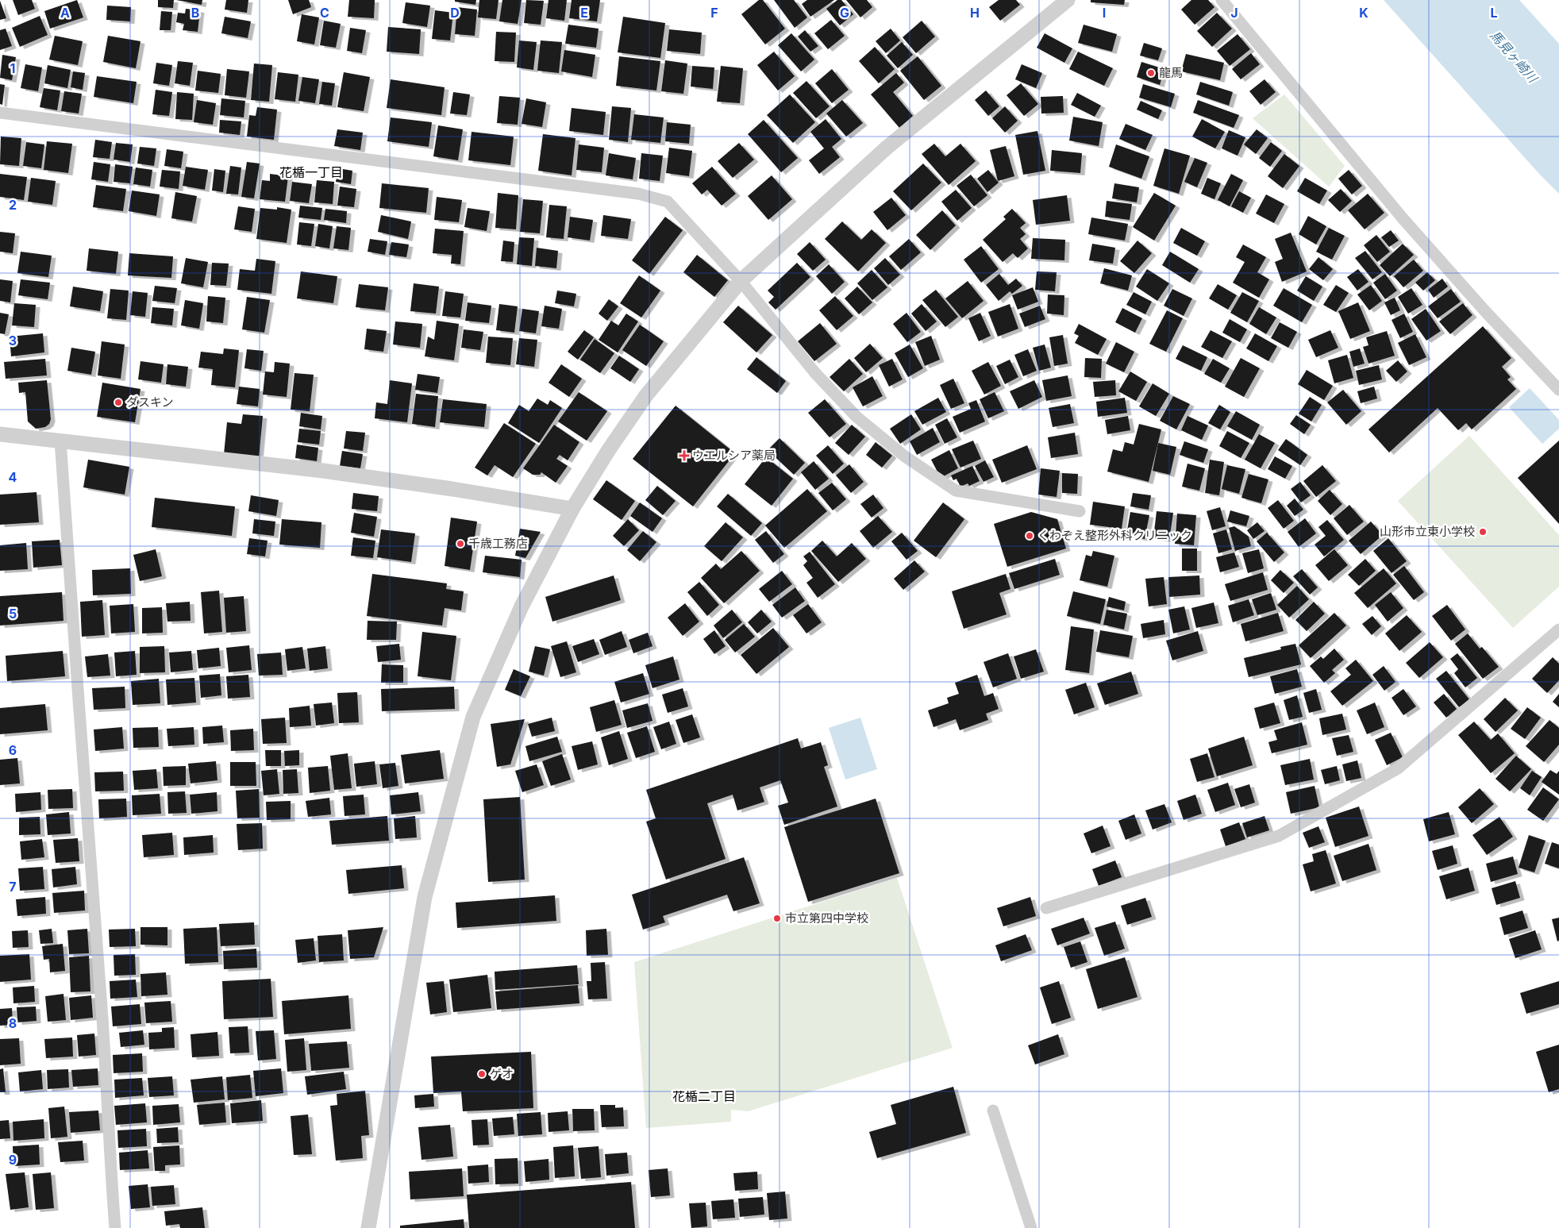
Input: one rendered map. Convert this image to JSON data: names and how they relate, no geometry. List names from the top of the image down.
{
  "districts": ["花楯一丁目", "花楯二丁目"],
  "water": ["馬見ヶ崎川"],
  "places": {
    "other": [
      "龍馬",
      "ダスキン",
      "山形市立東小学校",
      "くわぞえ整形外科クリニック",
      "千歳工務店",
      "市立第四中学校",
      "ゲオ"
    ],
    "health": ["ウエルシア薬局"]
  },
  "grid": {
    "columns": [
      "A",
      "B",
      "C",
      "D",
      "E",
      "F",
      "G",
      "H",
      "I",
      "J",
      "K",
      "L"
    ],
    "rows": [
      "1",
      "2",
      "3",
      "4",
      "5",
      "6",
      "7",
      "8",
      "9"
    ]
  }
}
